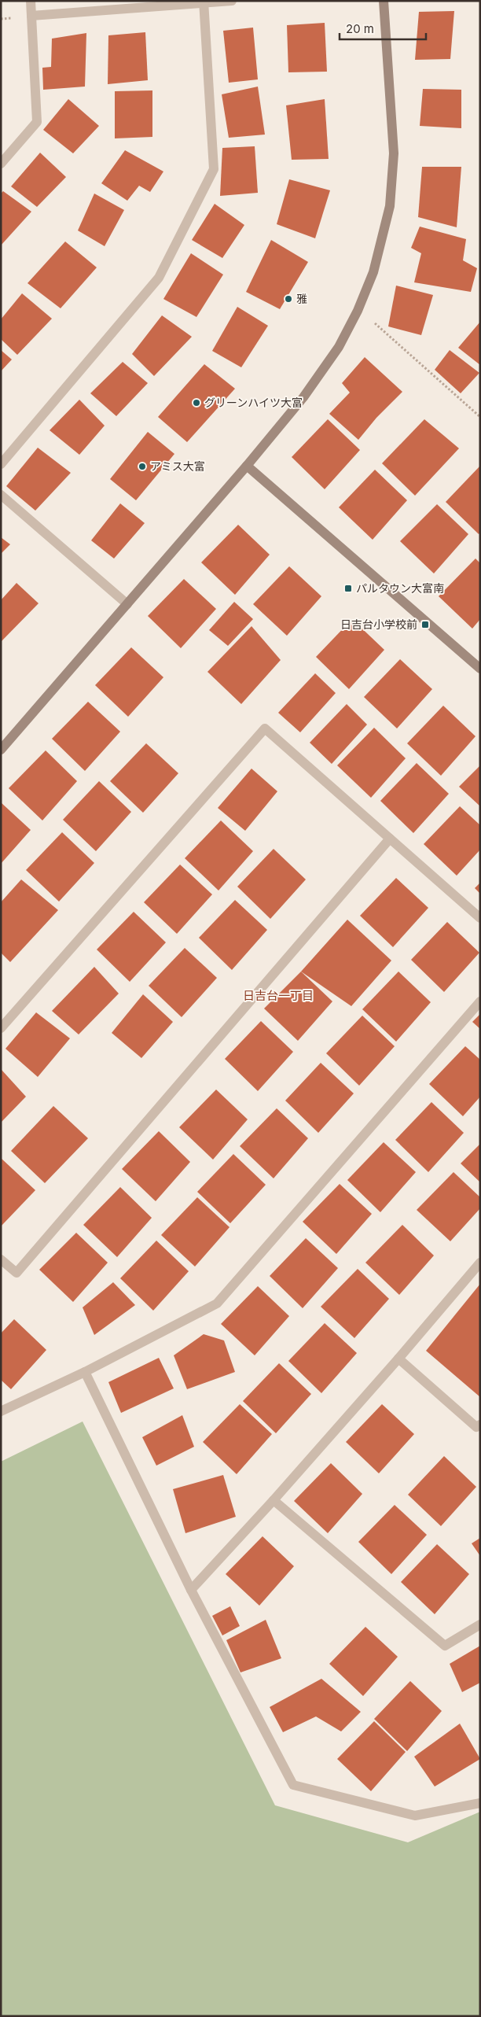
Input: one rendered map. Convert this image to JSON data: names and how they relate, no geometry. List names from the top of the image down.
{
  "districts": ["日吉台一丁目"],
  "places": {
    "other": ["雅", "グリーンハイツ大富", "アミス大富"],
    "transit": ["パルタウン大富南", "日吉台小学校前"]
  },
  "scale_bar": "20 m"
}
